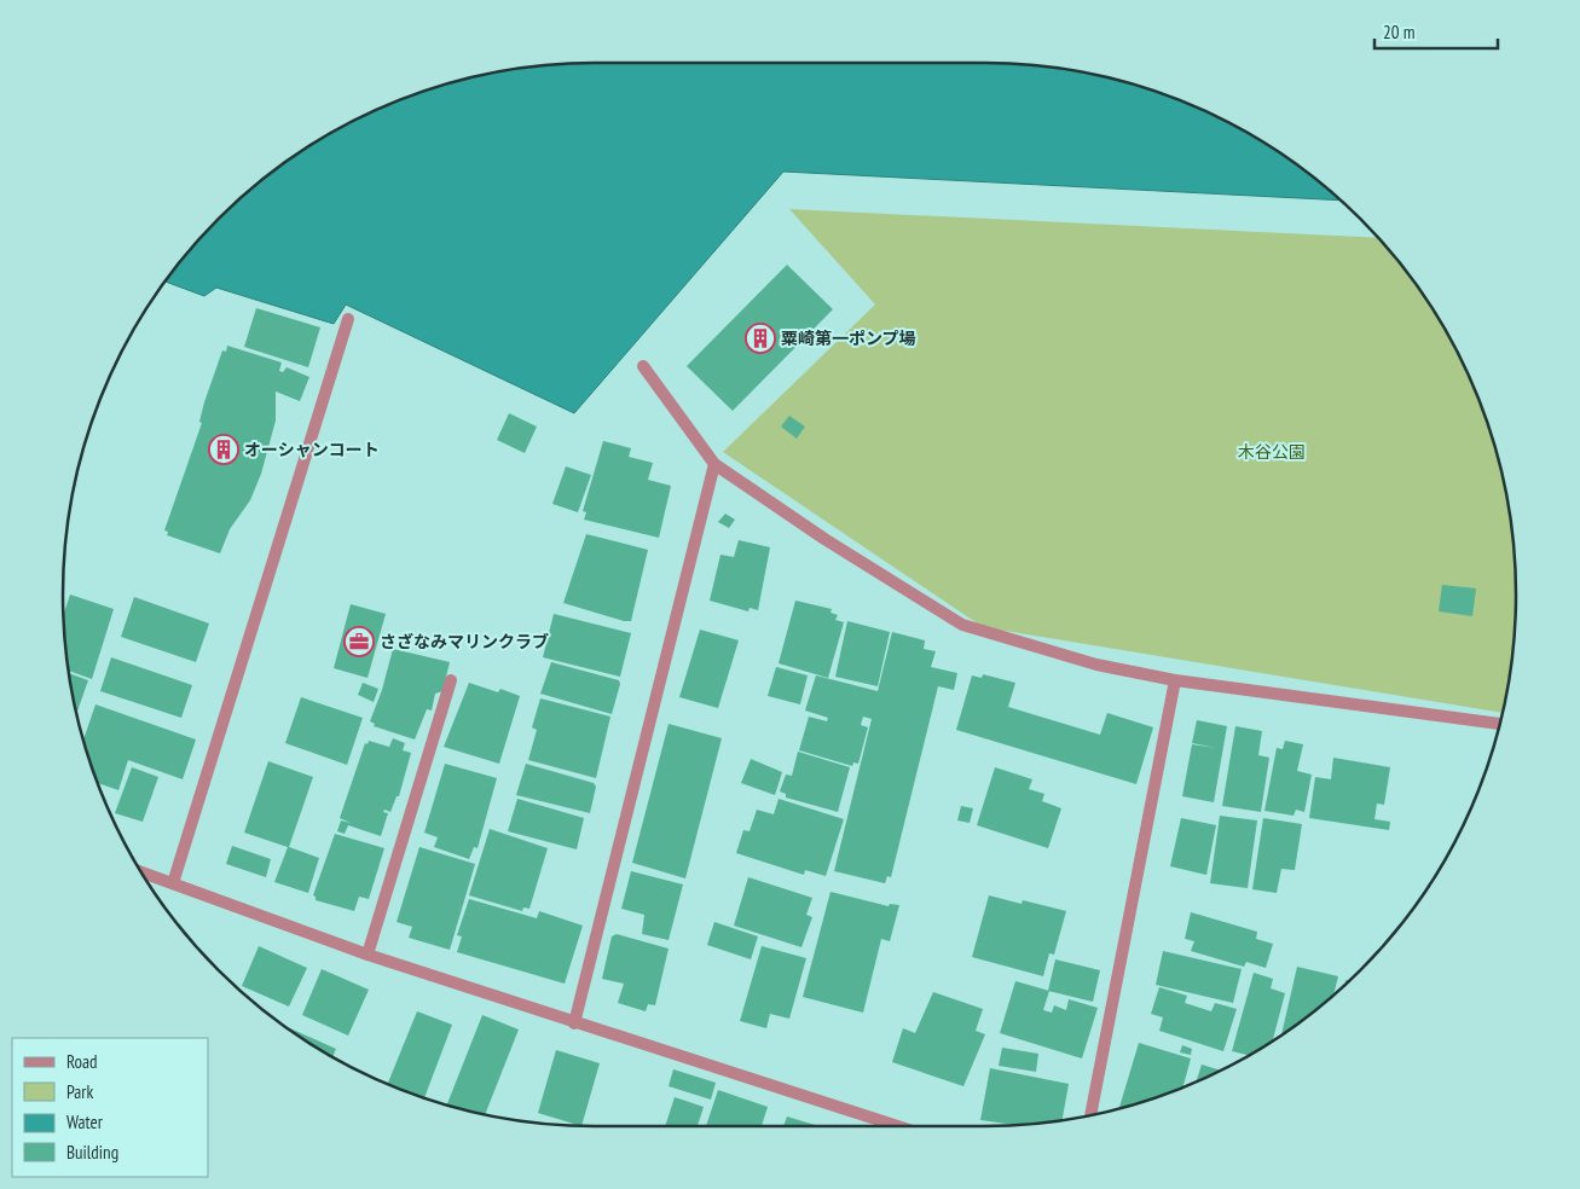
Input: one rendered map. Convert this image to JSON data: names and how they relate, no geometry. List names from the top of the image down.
{
  "parks": ["木谷公園"],
  "places": {
    "building": ["粟崎第一ポンプ場", "オーシャンコート"],
    "office": ["さざなみマリンクラブ"]
  },
  "legend": [
    "Road",
    "Park",
    "Water",
    "Building"
  ],
  "scale_bar": "20 m"
}
